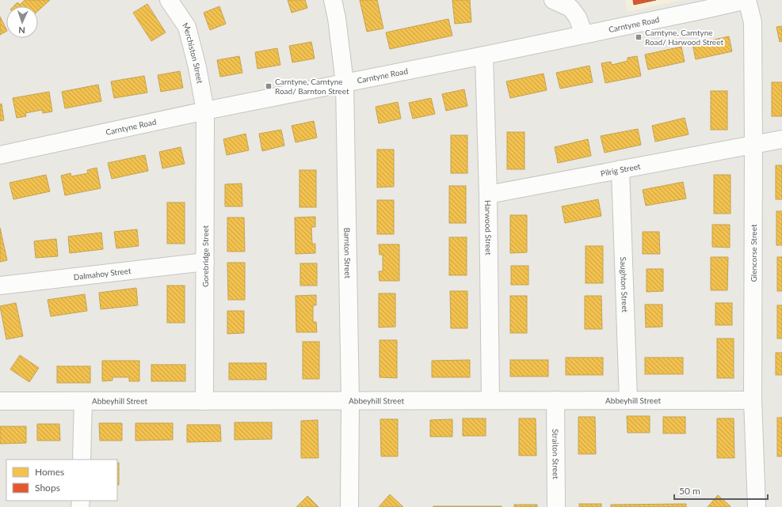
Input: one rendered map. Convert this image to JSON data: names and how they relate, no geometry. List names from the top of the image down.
{
  "streets": {
    "street": [
      "Carntyne Road",
      "Merchiston Street",
      "Pilrig Street",
      "Harwood Street",
      "Barnton Street",
      "Glencorse Street",
      "Gorebridge Street",
      "Dalmahoy Street",
      "Saughton Street",
      "Abbeyhill Street",
      "Straiton Street"
    ]
  },
  "crossings": [
    ["Carntyne Road", "Merchiston Street"],
    ["Carntyne Road", "Harwood Street"],
    ["Carntyne Road", "Barnton Street"],
    ["Carntyne Road", "Glencorse Street"],
    ["Carntyne Road", "Gorebridge Street"],
    ["Merchiston Street", "Gorebridge Street"],
    ["Pilrig Street", "Harwood Street"],
    ["Pilrig Street", "Glencorse Street"],
    ["Pilrig Street", "Saughton Street"],
    ["Harwood Street", "Abbeyhill Street"],
    ["Barnton Street", "Abbeyhill Street"],
    ["Glencorse Street", "Abbeyhill Street"],
    ["Gorebridge Street", "Dalmahoy Street"],
    ["Gorebridge Street", "Abbeyhill Street"],
    ["Saughton Street", "Abbeyhill Street"],
    ["Abbeyhill Street", "Straiton Street"]
  ],
  "places": {
    "transit": ["Carntyne, Carntyne Road/ Harwood Street", "Carntyne, Carntyne Road/ Barnton Street"]
  },
  "legend": ["Homes", "Shops"],
  "scale_bar": "50 m",
  "north": "bottom"
}
